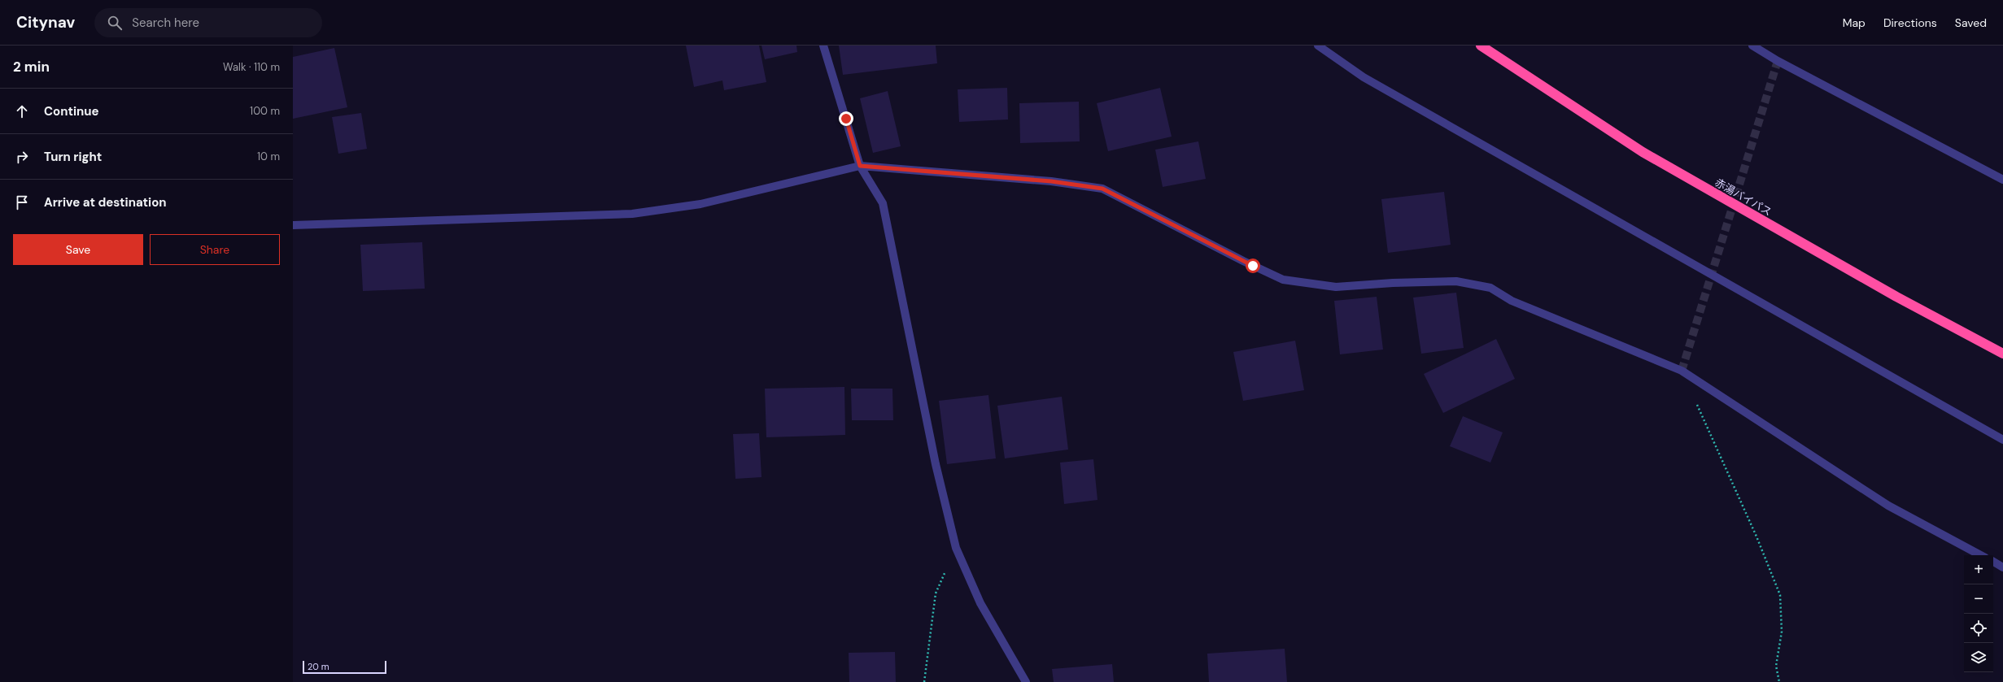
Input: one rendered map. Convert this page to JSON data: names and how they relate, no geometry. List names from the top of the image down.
{
  "streets": {
    "highway": ["赤湯バイパス"]
  },
  "scale_bar": "20 m",
  "page": {
    "header": "Citynav",
    "search": "Search here",
    "nav": ["Map", "Directions", "Saved"],
    "heading": ["2 min", "Walk · 110 m"],
    "list": [
      ["Continue", "100 m"],
      ["Turn right", "10 m"],
      "Arrive at destination"
    ],
    "buttons": ["Save", "Share"],
    "map_buttons": ["+", "−"],
    "scale": "20 m"
  }
}
